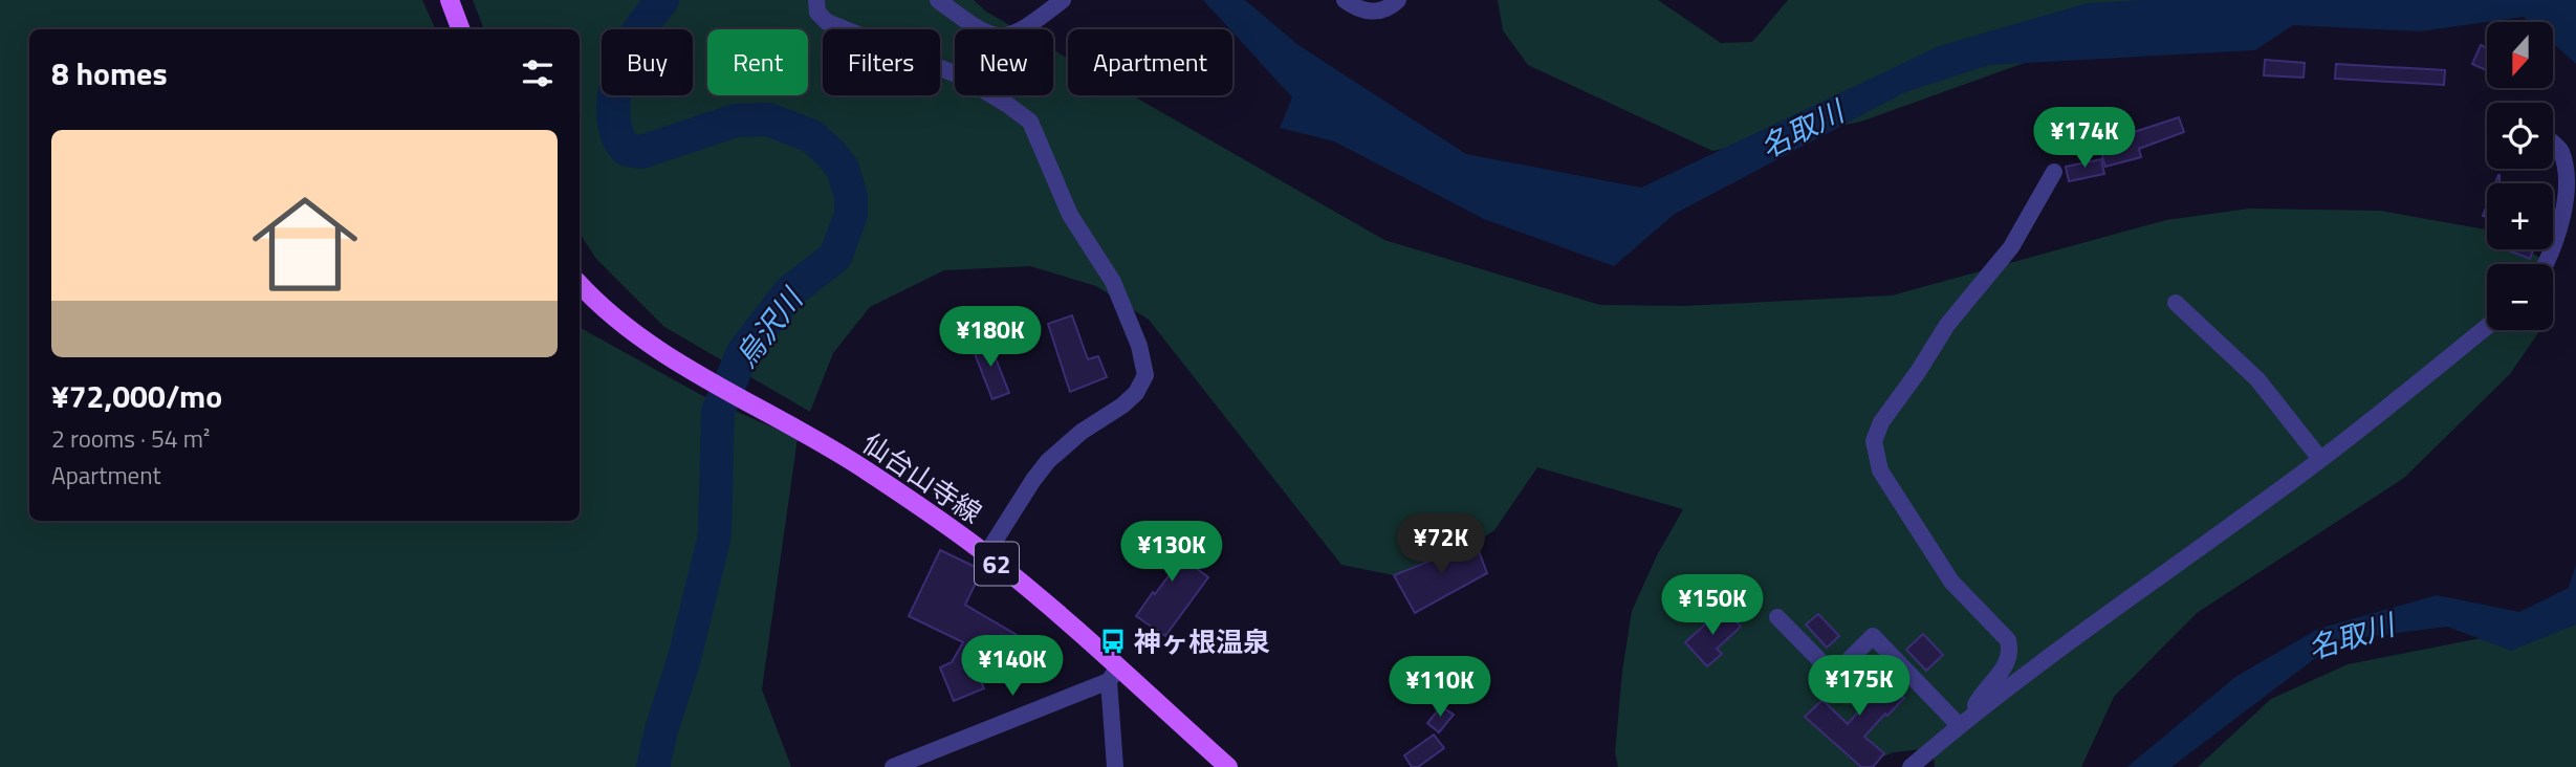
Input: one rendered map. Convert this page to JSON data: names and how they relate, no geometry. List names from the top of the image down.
{
  "streets": {
    "main road": ["仙台山寺線", "62"]
  },
  "water": ["名取川", "烏沢川"],
  "places": {
    "bus stop": ["神ヶ根温泉"]
  },
  "north": "bottom",
  "page": {
    "map_buttons": ["+", "−"],
    "chip": [
      "Buy",
      "Rent",
      "Filters",
      "New",
      "Apartment"
    ],
    "heading": "8 homes",
    "price": [
      "¥174K",
      "¥180K",
      "¥72K",
      "¥130K",
      "¥150K",
      "¥140K",
      "¥175K",
      "¥110K"
    ],
    "list": [
      {
        "name": "¥72,000/mo",
        "note": "2 rooms · 54 m² · Apartment"
      }
    ]
  }
}
